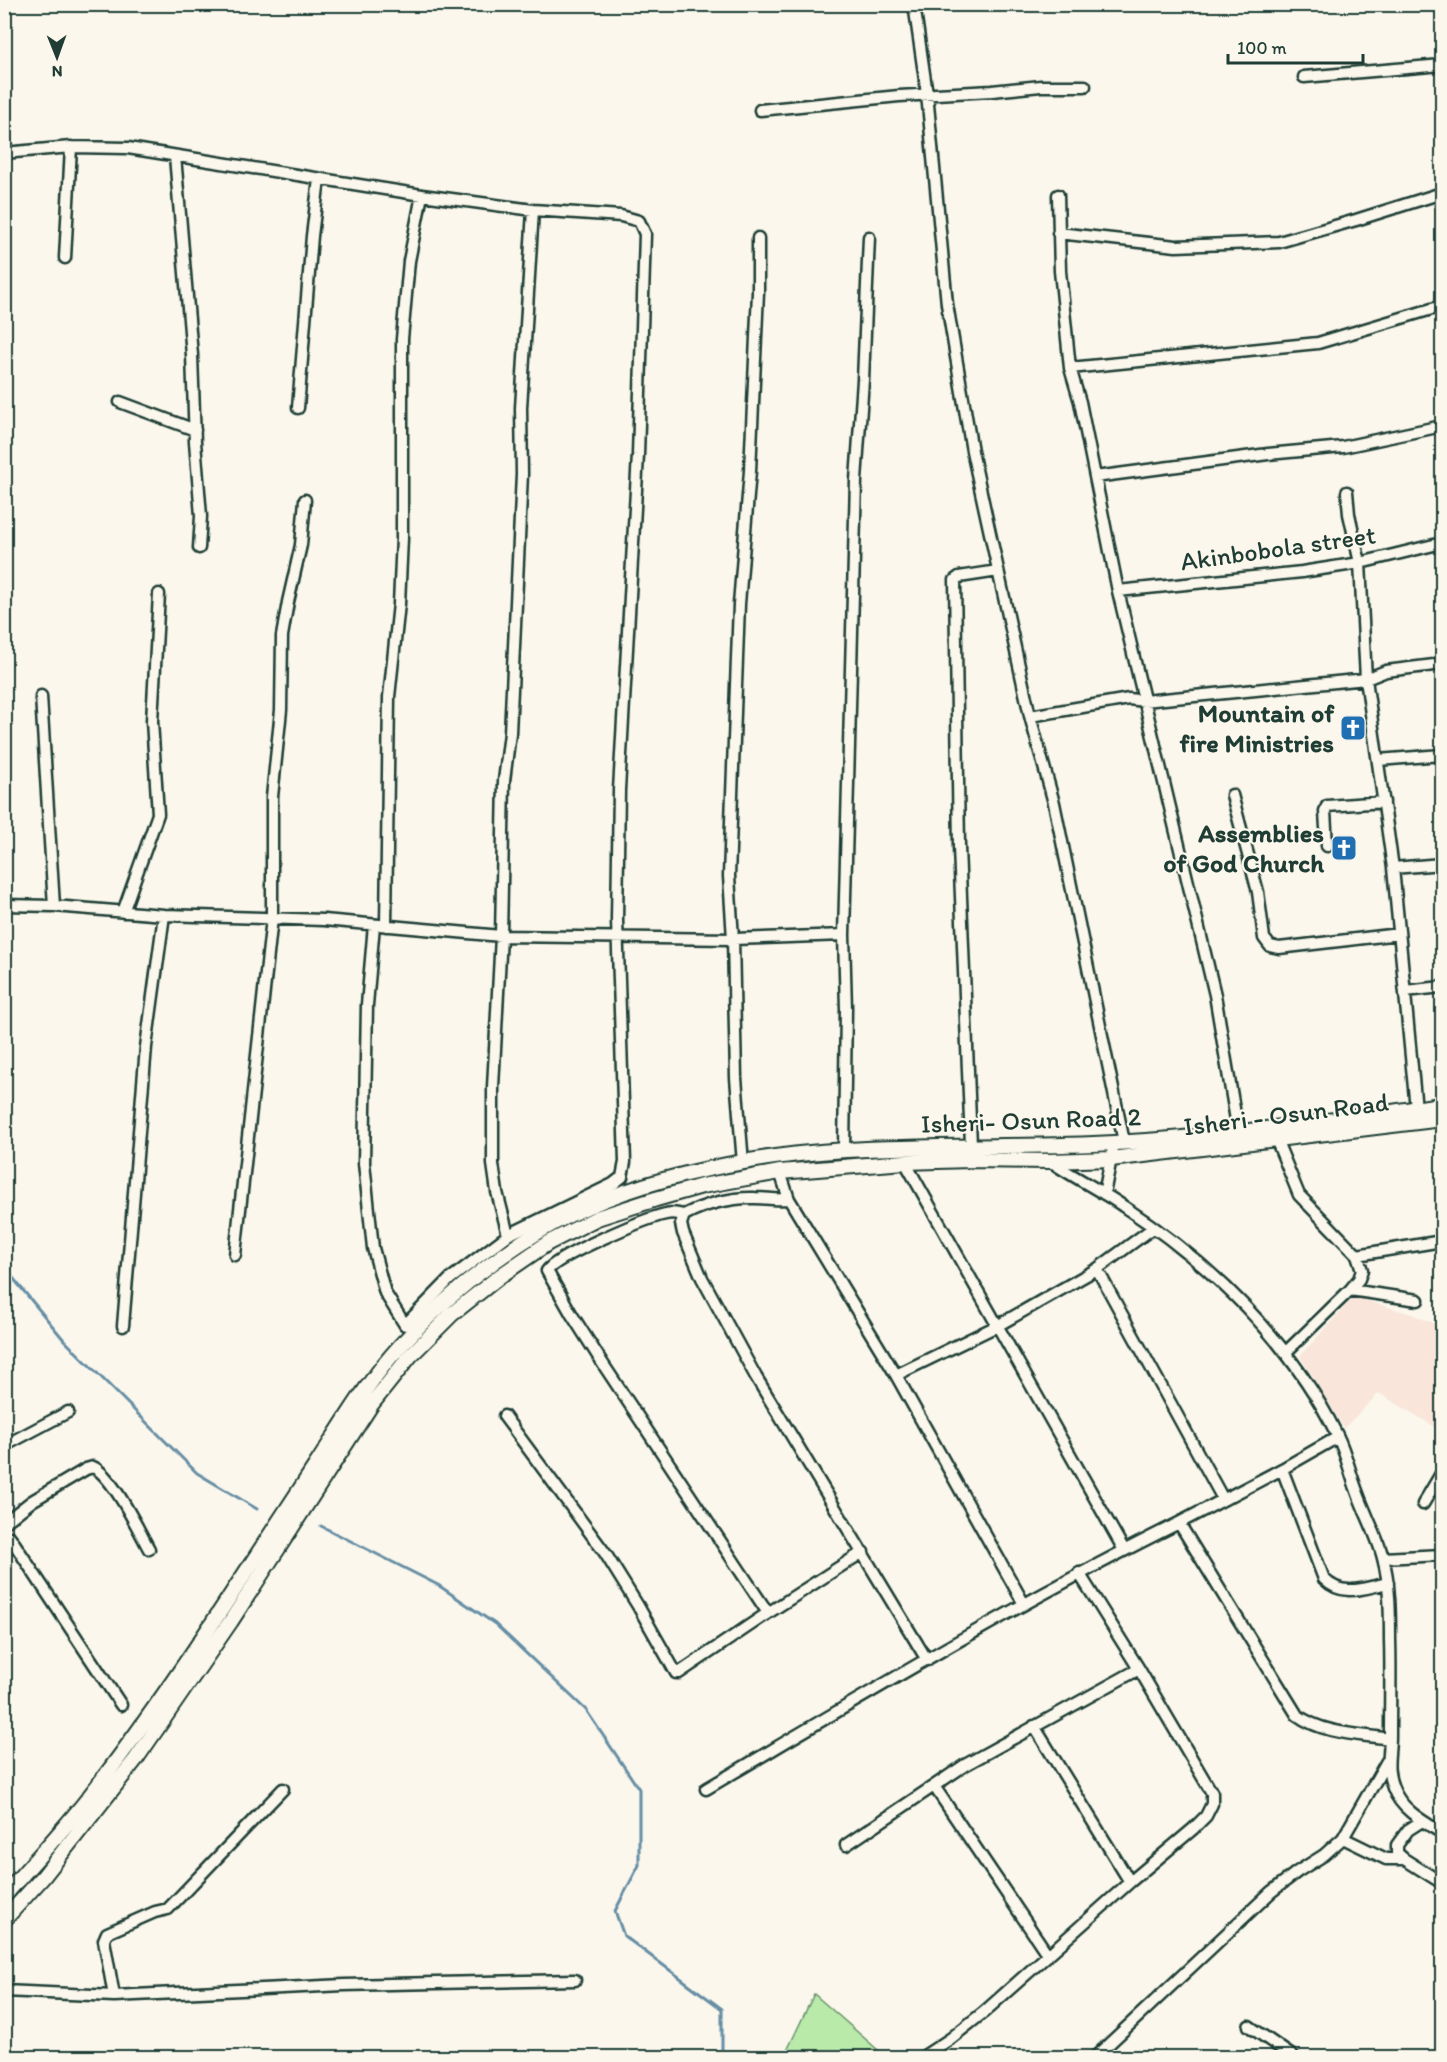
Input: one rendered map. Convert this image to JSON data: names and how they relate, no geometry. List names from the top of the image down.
{
  "streets": {
    "main road": ["Isheri - Osun Road", "Isheri- Osun Road 2"],
    "street": ["Akinbobola street"]
  },
  "places": {
    "church": ["Mountain of fire Ministries", "Assemblies of God Church"]
  },
  "scale_bar": "100 m",
  "north": "bottom"
}
